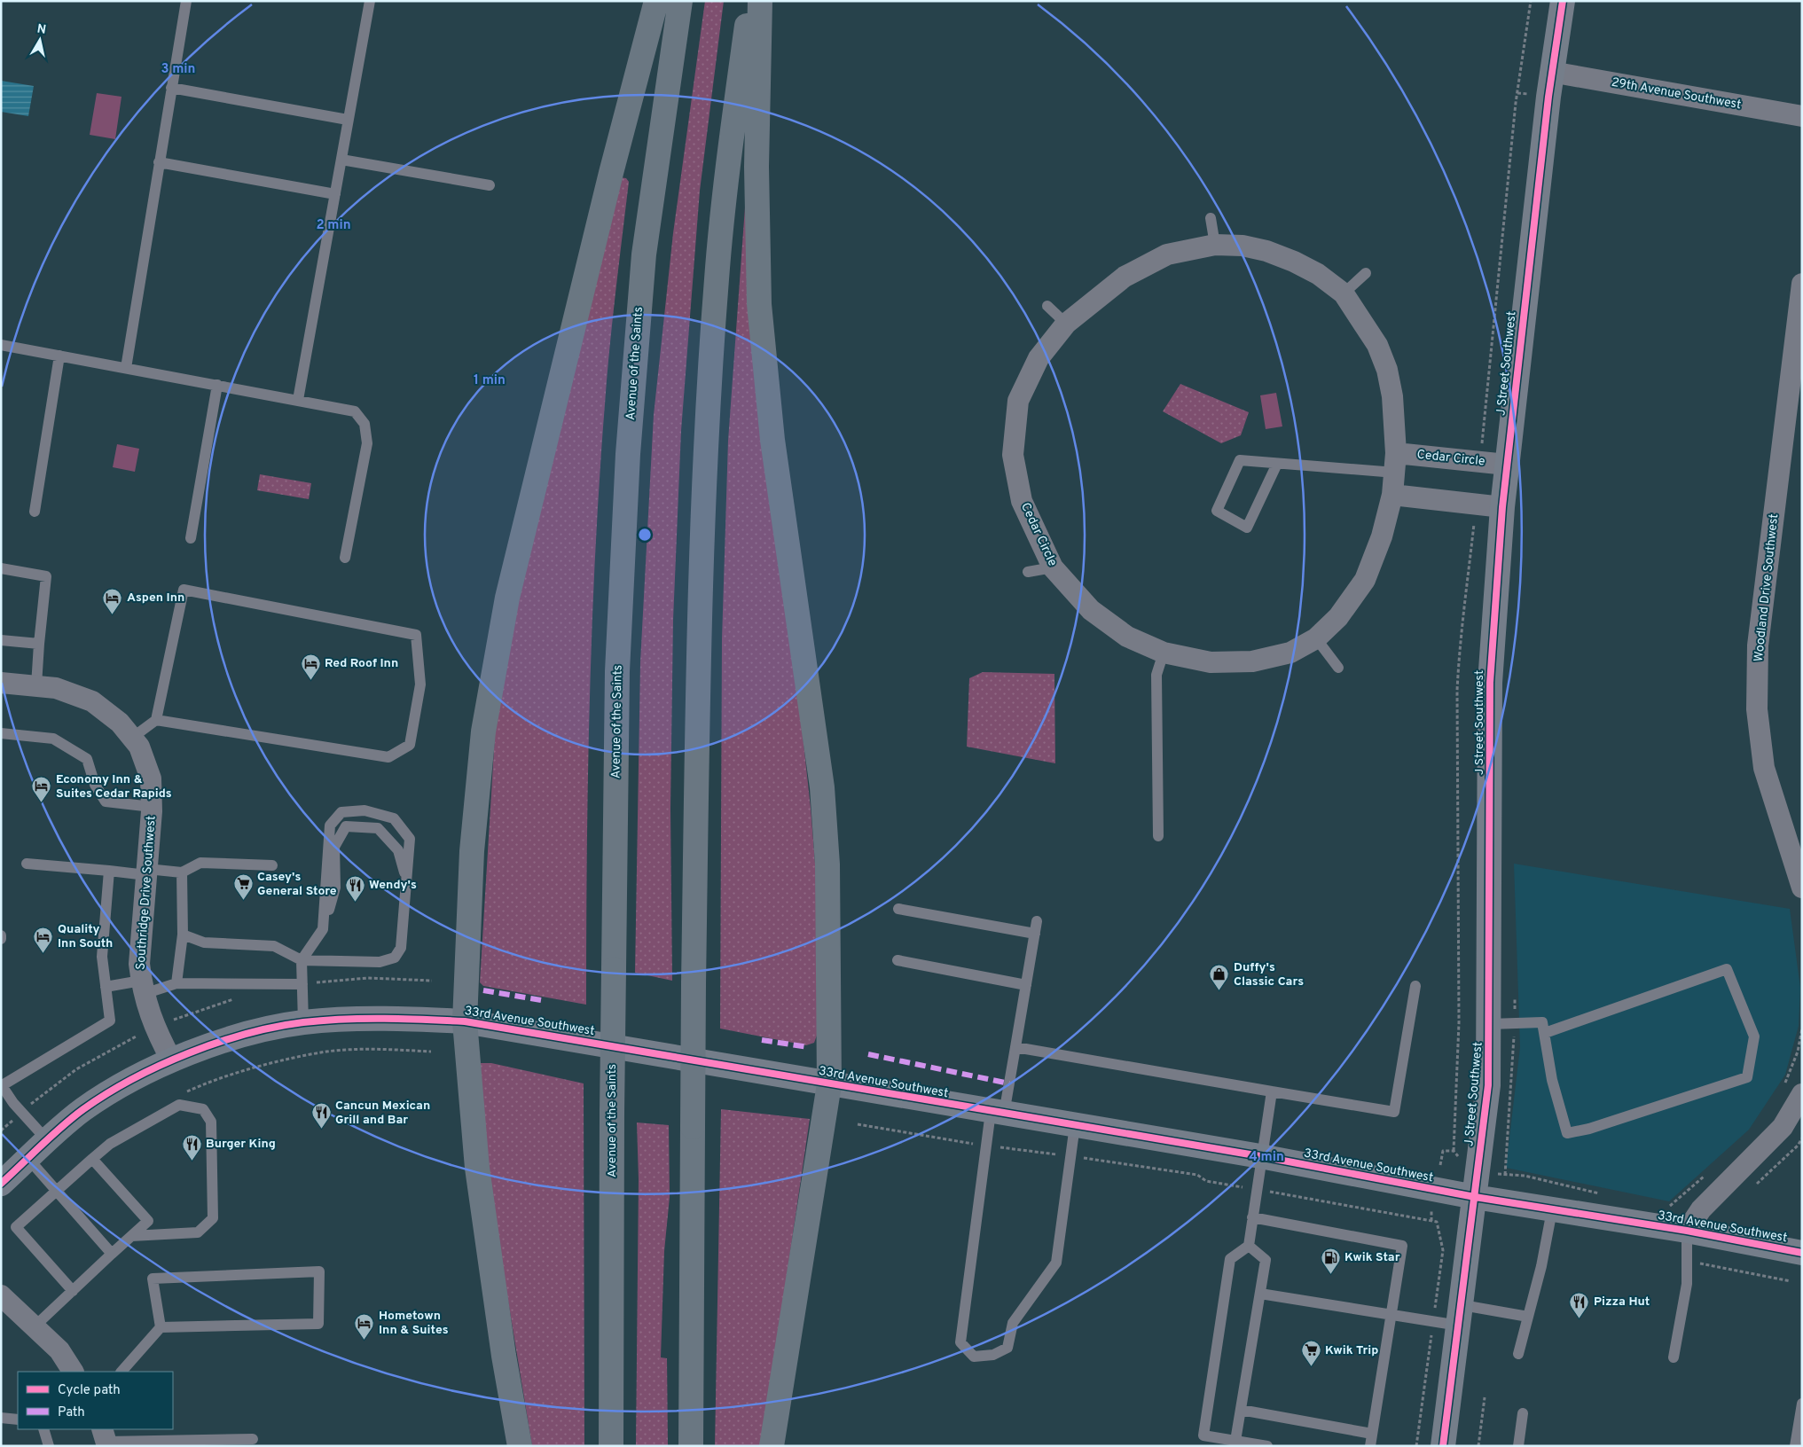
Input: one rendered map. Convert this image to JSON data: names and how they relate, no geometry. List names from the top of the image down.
{
  "streets": {
    "highway": ["Avenue of the Saints"],
    "street": [
      "29th Avenue Southwest",
      "J Street Southwest",
      "Cedar Circle",
      "Woodland Drive Southwest",
      "Southridge Drive Southwest",
      "33rd Avenue Southwest"
    ]
  },
  "crossings": [
    ["29th Avenue Southwest", "J Street Southwest"],
    ["J Street Southwest", "Cedar Circle"],
    ["J Street Southwest", "33rd Avenue Southwest"],
    ["Southridge Drive Southwest", "33rd Avenue Southwest"]
  ],
  "places": {
    "hotel": [
      "Aspen Inn",
      "Red Roof Inn",
      "Economy Inn & Suites Cedar Rapids",
      "Quality Inn South",
      "Hometown Inn & Suites"
    ],
    "supermarket": ["Casey's General Store", "Kwik Trip"],
    "restaurant": [
      "Wendy's",
      "Cancun Mexican Grill and Bar",
      "Burger King",
      "Pizza Hut"
    ],
    "shop": ["Duffy's Classic Cars"],
    "fuel station": ["Kwik Star"]
  },
  "legend": ["Cycle path", "Path"],
  "north": "top",
  "rings": [
    "3 min",
    "2 min",
    "1 min",
    "4 min"
  ]
}
